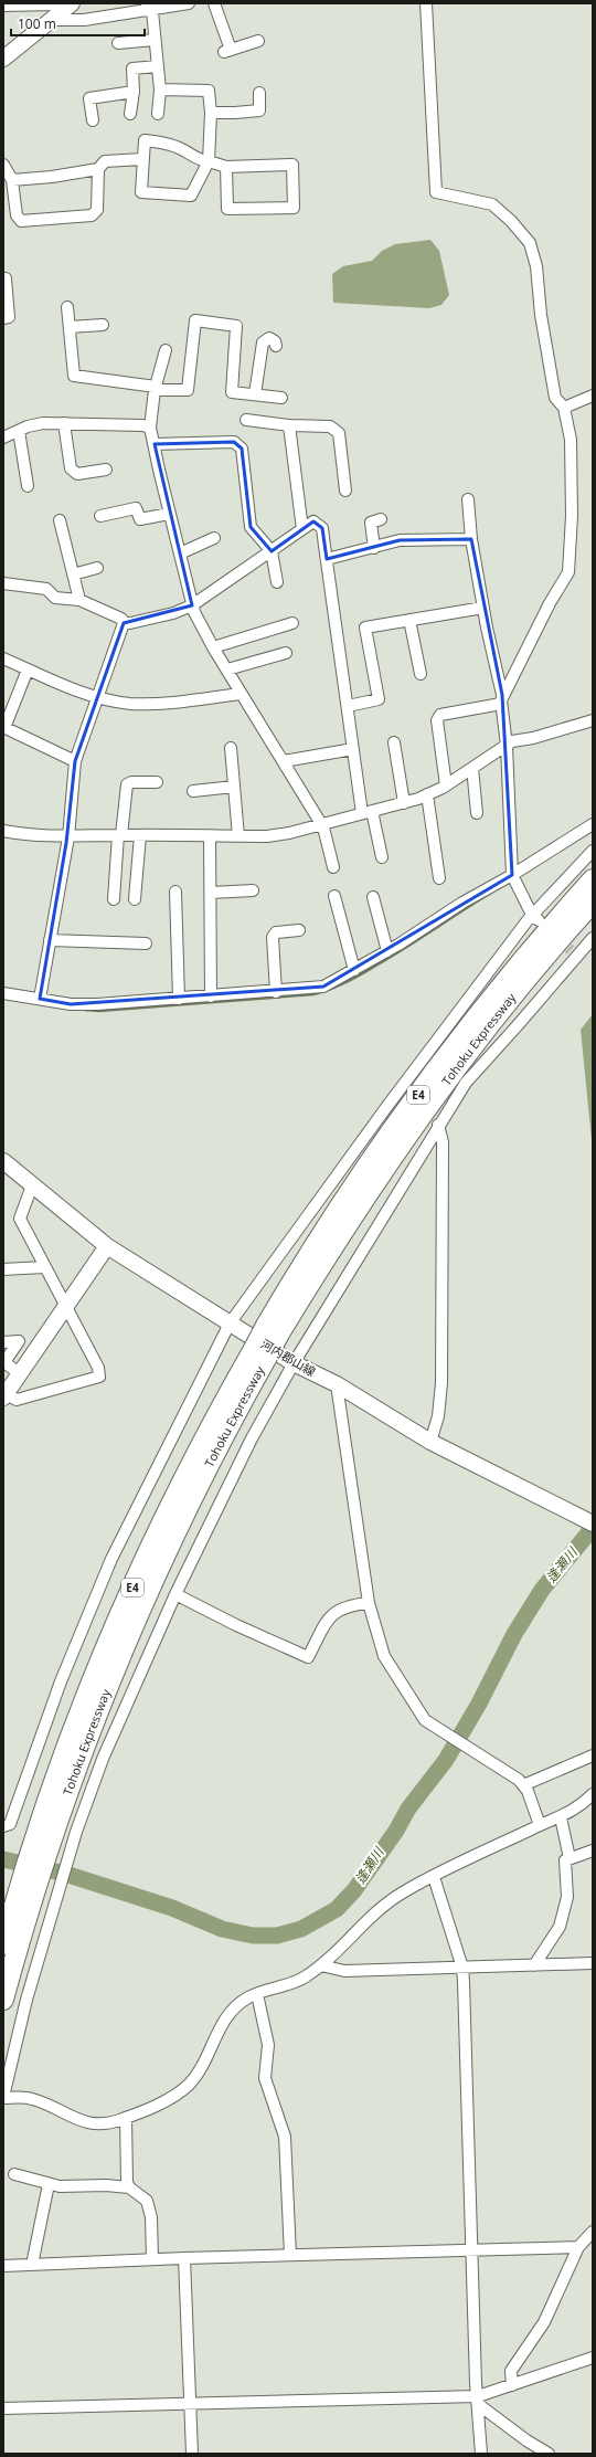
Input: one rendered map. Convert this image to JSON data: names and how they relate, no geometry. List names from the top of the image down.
{
  "streets": {
    "highway": ["Tohoku Expressway", "E4"],
    "main road": ["河内郡山線"]
  },
  "water": ["逢瀬川"],
  "scale_bar": "100 m"
}
